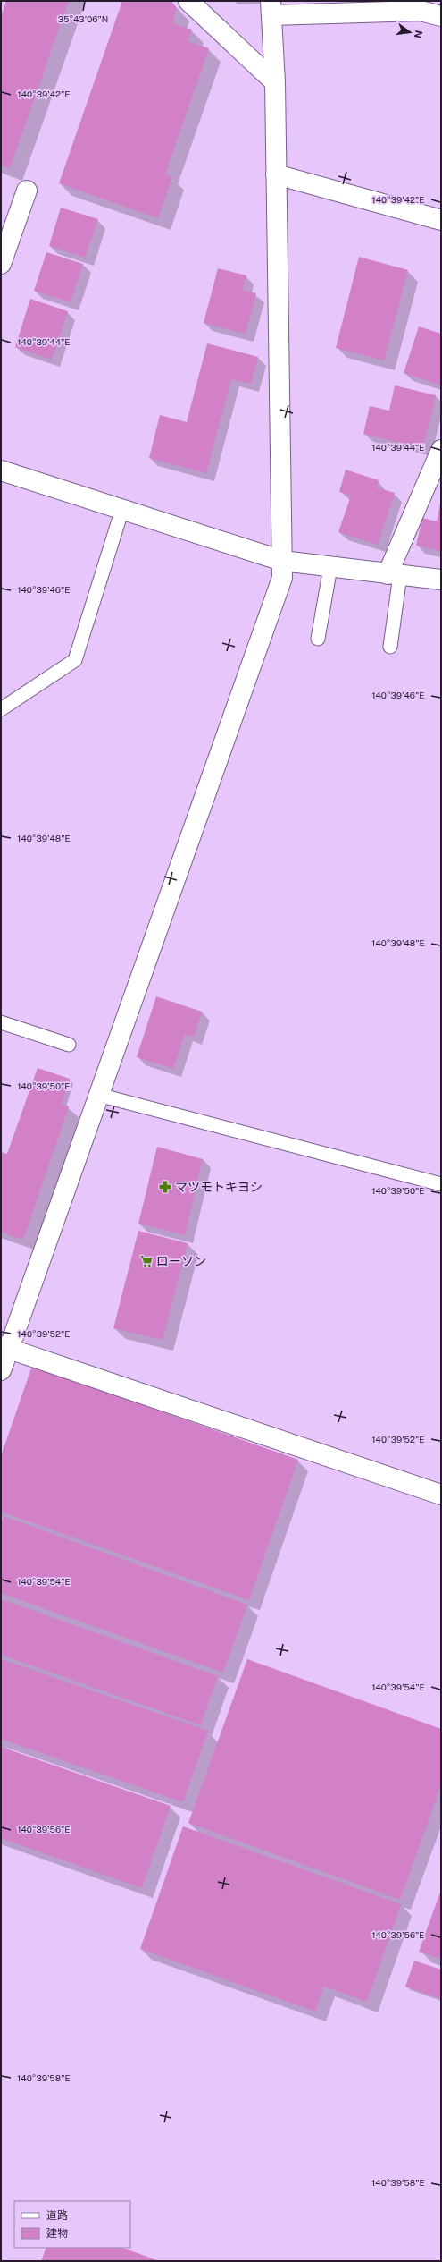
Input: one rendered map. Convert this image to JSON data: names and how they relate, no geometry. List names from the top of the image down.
{
  "places": {
    "pharmacy": ["マツモトキヨシ"],
    "supermarket": ["ローソン"]
  },
  "legend": ["道路", "建物"],
  "north": "right",
  "coordinates": [
    "35°43'06\"N",
    "140°39'42\"E",
    "140°39'44\"E",
    "140°39'46\"E",
    "140°39'48\"E",
    "140°39'50\"E",
    "140°39'52\"E",
    "140°39'54\"E",
    "140°39'56\"E",
    "140°39'58\"E"
  ]
}
